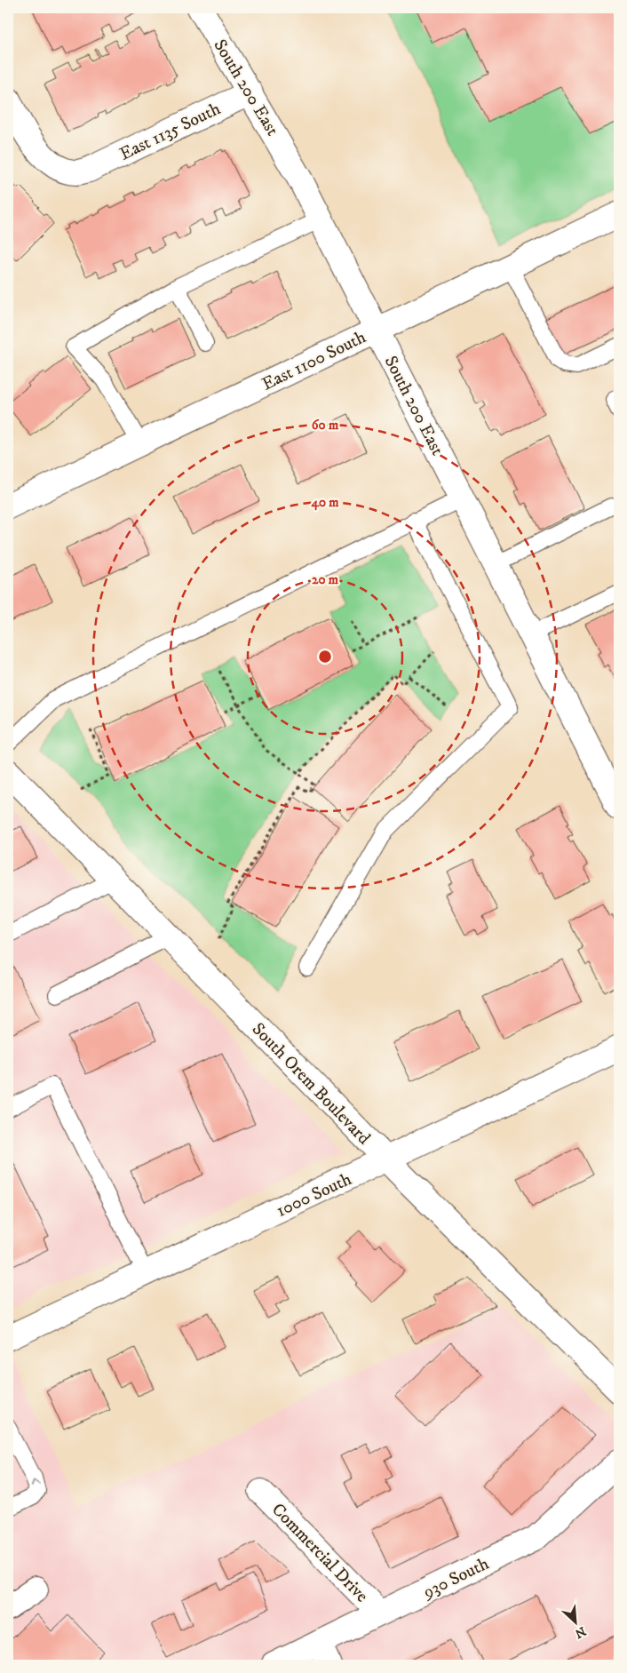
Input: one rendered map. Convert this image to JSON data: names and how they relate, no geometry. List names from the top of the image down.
{
  "streets": {
    "street": [
      "South 200 East",
      "East 1135 South",
      "East 1100 South",
      "South Orem Boulevard",
      "1000 South",
      "Commercial Drive",
      "930 South"
    ]
  },
  "crossings": [
    ["South 200 East", "East 1135 South"],
    ["South 200 East", "East 1100 South"],
    ["South Orem Boulevard", "1000 South"],
    ["Commercial Drive", "930 South"]
  ],
  "north": "bottom right",
  "rings": ["60 m", "40 m", "20 m"]
}
